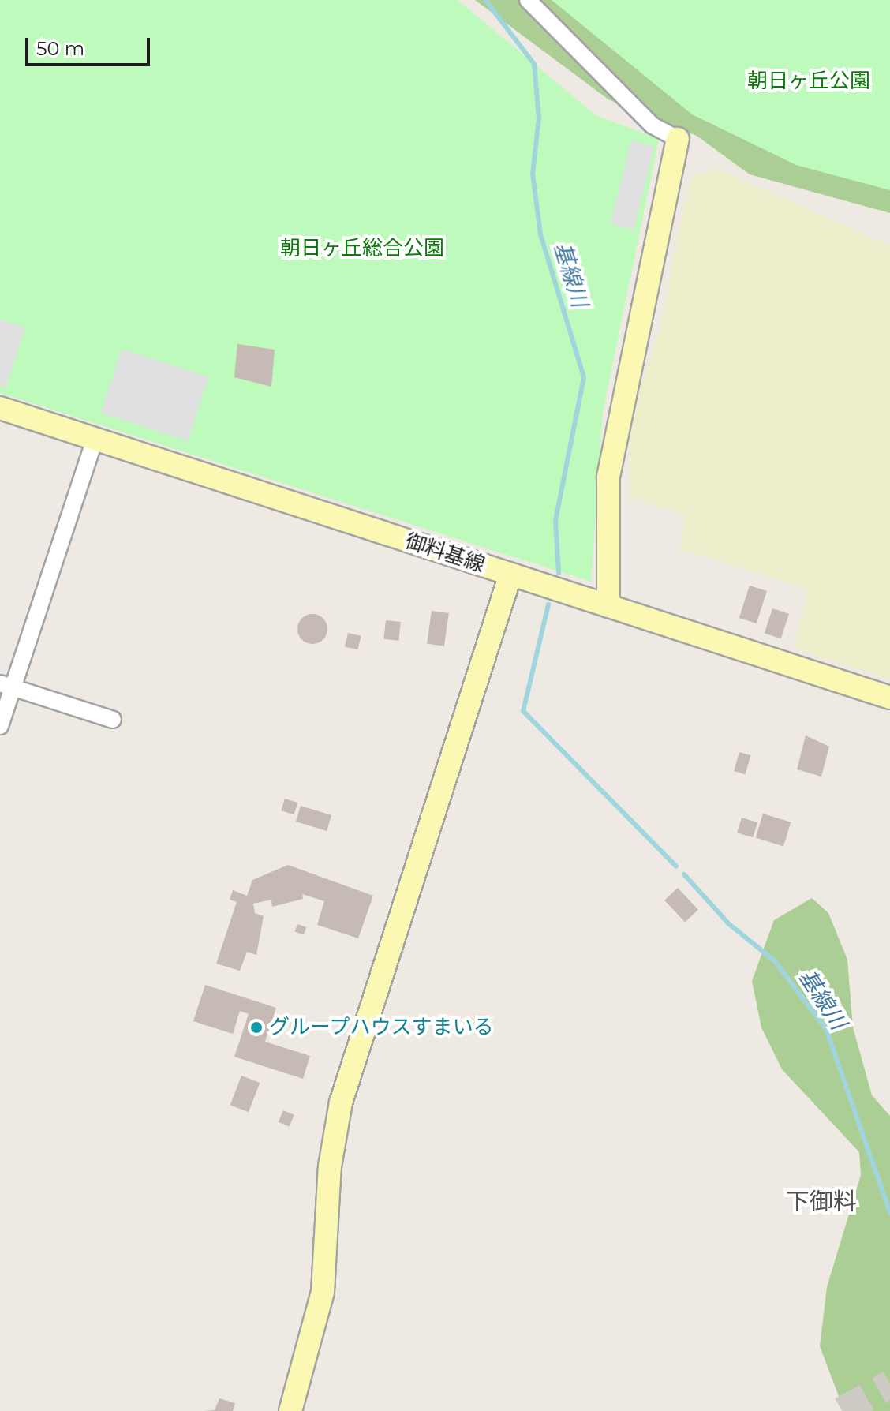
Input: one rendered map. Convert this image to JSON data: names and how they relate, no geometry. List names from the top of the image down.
{
  "streets": {
    "street": ["御料基線"]
  },
  "districts": ["下御料"],
  "water": ["基線川"],
  "parks": ["朝日ヶ丘公園", "朝日ヶ丘総合公園"],
  "places": ["グループハウスすまいる"],
  "scale_bar": "50 m"
}
